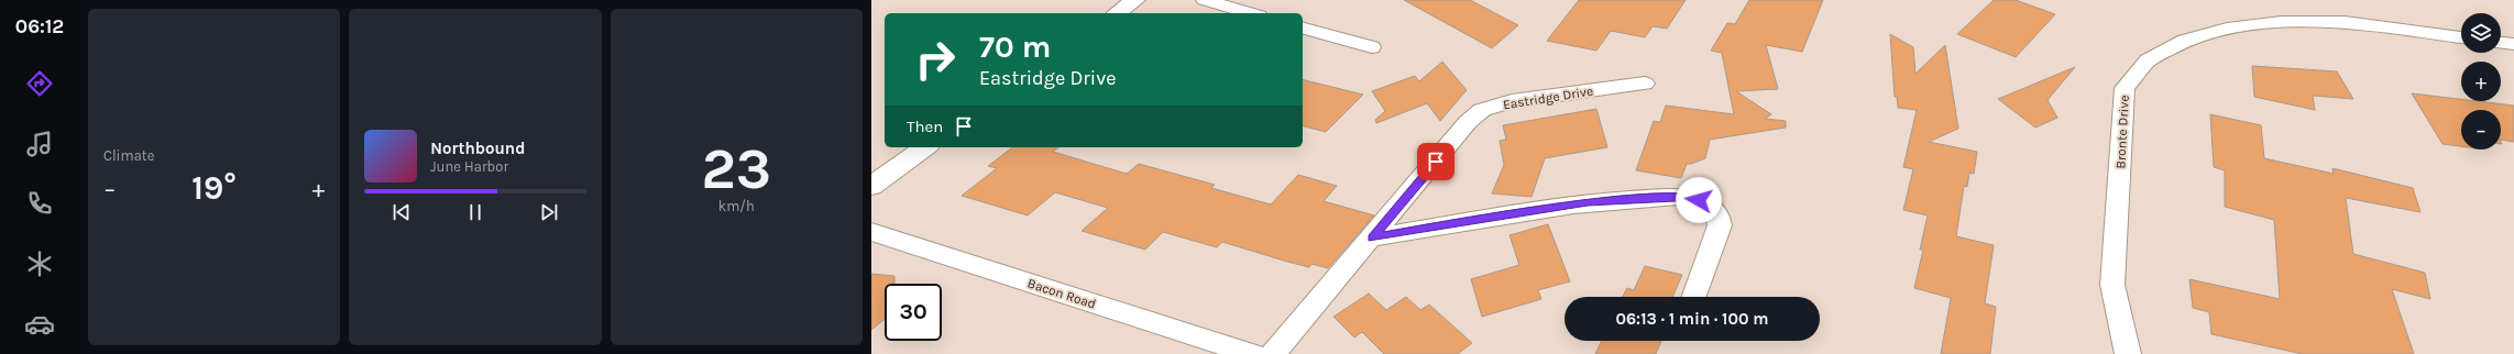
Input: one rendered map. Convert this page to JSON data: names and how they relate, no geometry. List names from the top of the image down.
{
  "streets": {
    "street": ["Eastridge Drive", "Bronte Drive", "Bacon Road"]
  },
  "page": {
    "tabs": "06:12",
    "tile": [
      "Climate",
      ["23", "km/h"]
    ],
    "map_buttons": ["+", "−"],
    "turn": ["70 m", "Eastridge Drive"],
    "then": "Then",
    "song": ["Northbound", "June Harbor"],
    "heat": ["−", "19°", "+"],
    "limit": "30",
    "trip": "06:13 · 1 min · 100 m"
  }
}
